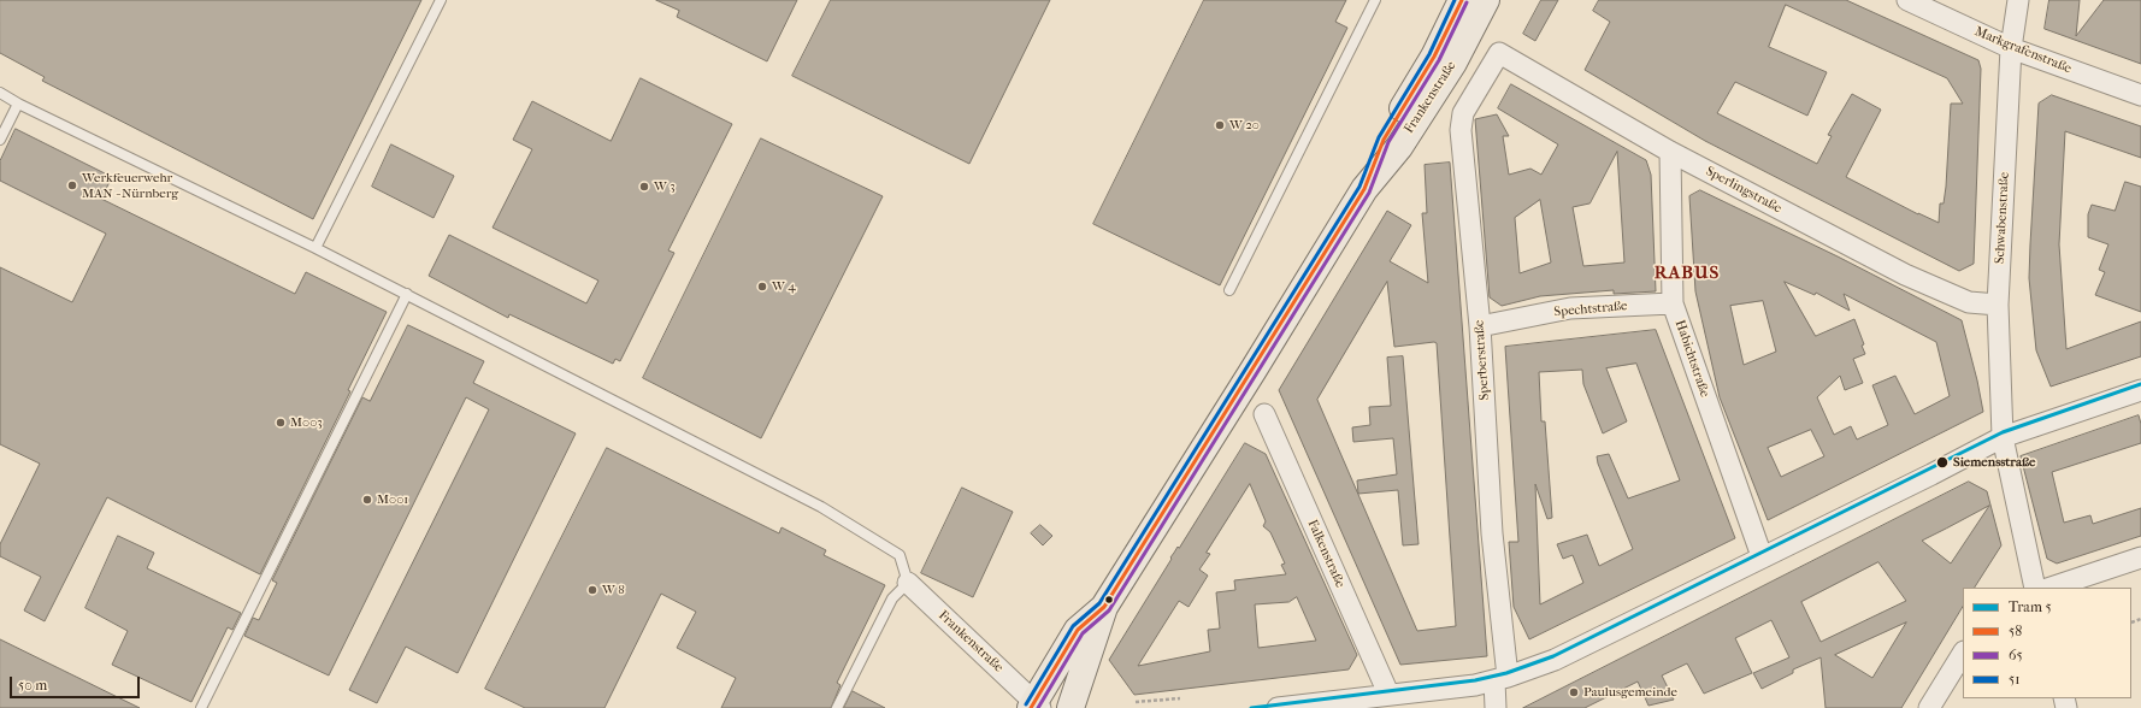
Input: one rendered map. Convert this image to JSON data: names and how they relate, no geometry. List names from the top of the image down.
{
  "streets": {
    "main road": ["Frankenstraße"],
    "street": [
      "Markgrafenstraße",
      "Sperlingstraße",
      "Schwabenstraße",
      "Spechtstraße",
      "Habichtstraße",
      "Sperberstraße",
      "Falkenstraße"
    ]
  },
  "crossings": [
    ["Markgrafenstraße", "Schwabenstraße"],
    ["Sperlingstraße", "Schwabenstraße"],
    ["Sperlingstraße", "Habichtstraße"],
    ["Sperlingstraße", "Sperberstraße"],
    ["Spechtstraße", "Habichtstraße"],
    ["Spechtstraße", "Sperberstraße"]
  ],
  "districts": ["RABUS"],
  "places": [
    "W 20",
    "Werkfeuerwehr MAN - Nürnberg",
    "W 3",
    "W 4",
    "M003",
    "Siemensstraße",
    "M001",
    "W 8",
    "Paulusgemeinde"
  ],
  "lines": [
    "transit line 58",
    "transit line 51",
    "transit line 65",
    "tram line 5"
  ],
  "legend": [
    "Tram 5",
    "58",
    "65",
    "51"
  ],
  "scale_bar": "50 m"
}
